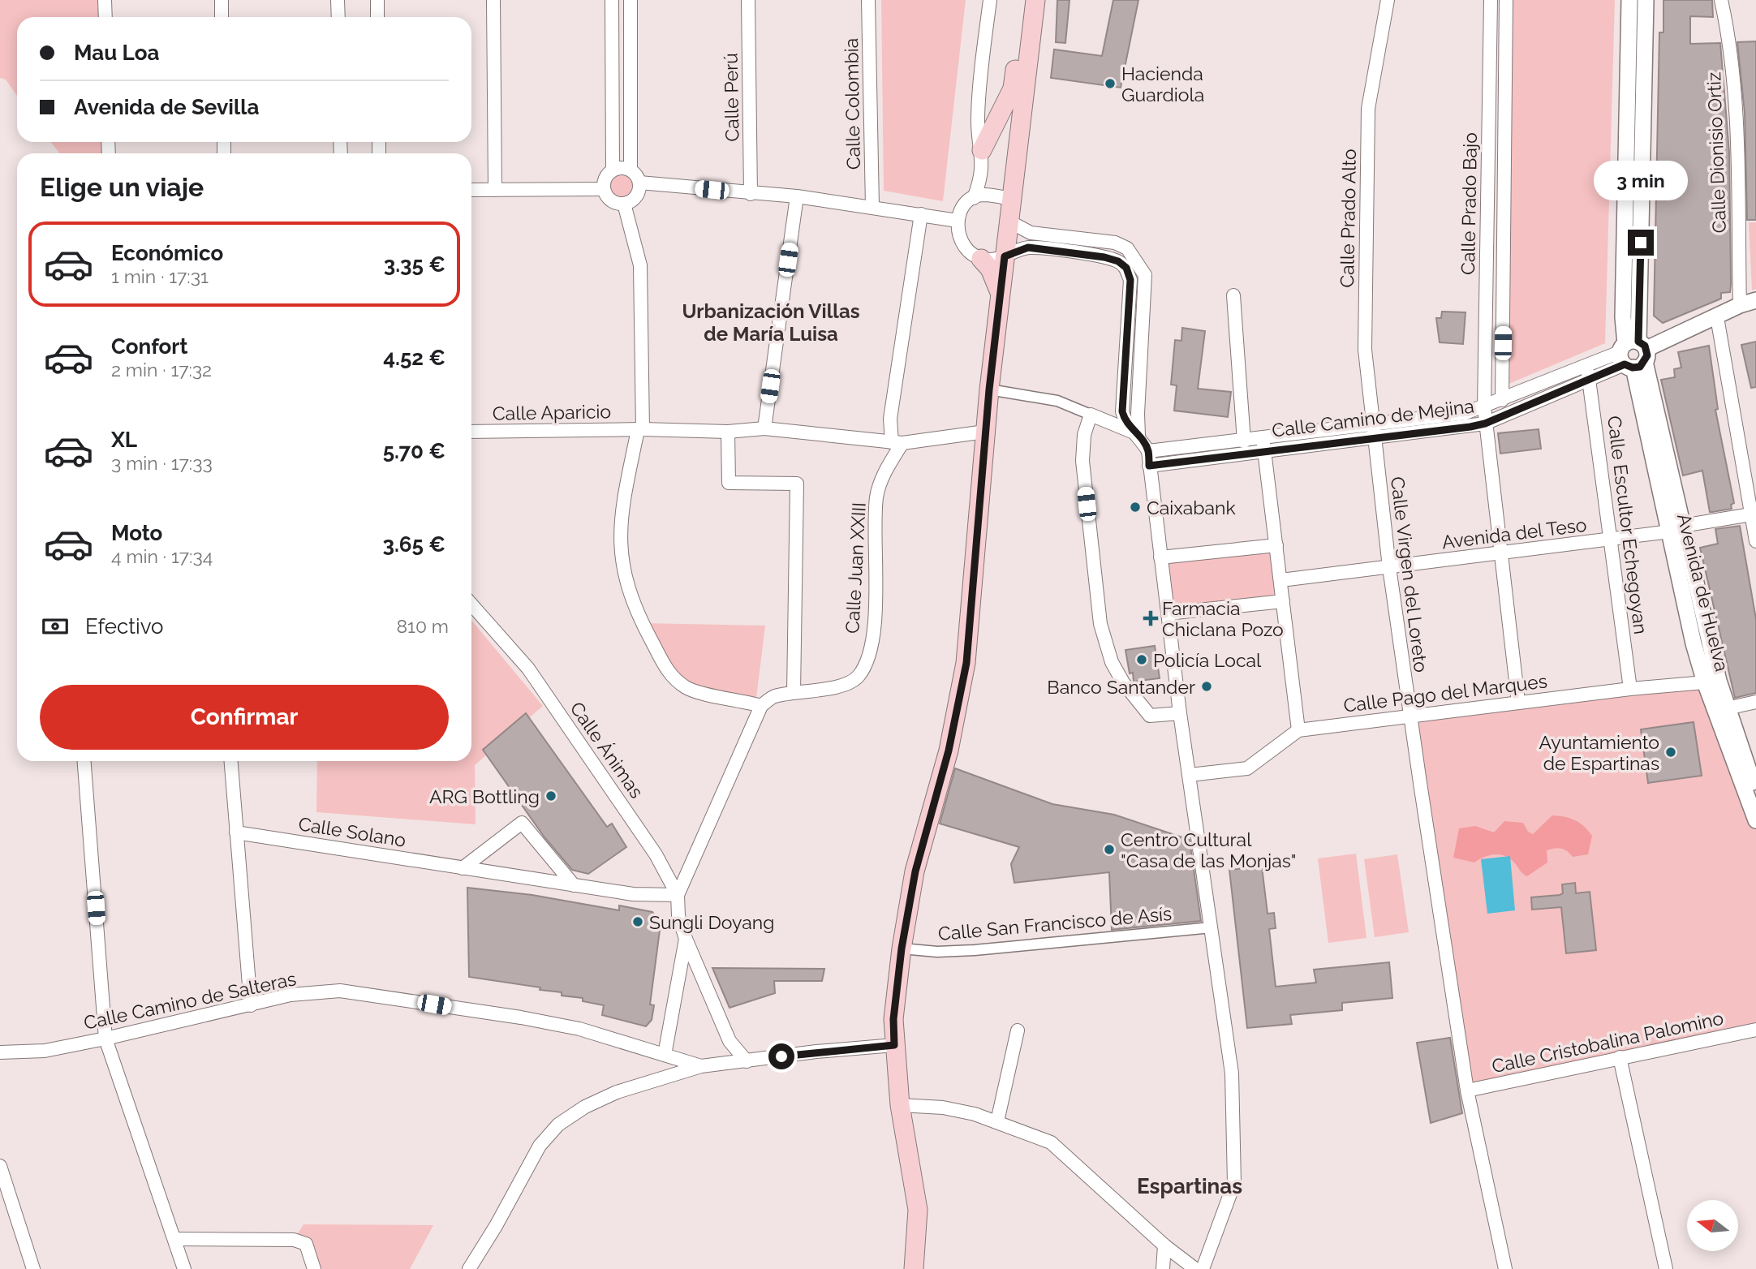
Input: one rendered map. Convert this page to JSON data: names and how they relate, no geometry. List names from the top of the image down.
{
  "streets": {
    "street": [
      "Calle Perú",
      "Calle Colombia",
      "Calle Dionisio Ortiz",
      "Calle Prado Bajo",
      "Calle Prado Alto",
      "Calle Aparicio",
      "Calle Camino de Mejina",
      "Calle Escultor Echegoyan",
      "Avenida del Teso",
      "Calle Juan XXIII",
      "Calle Virgen del Loreto",
      "Avenida de Huelva",
      "Calle Pago del Marques",
      "Calle Ánimas",
      "Calle Solano",
      "Calle San Francisco de Asís",
      "Calle Camino de Salteras",
      "Calle Cristobalina Palomino"
    ]
  },
  "crossings": [
    ["Calle Dionisio Ortiz", "Calle Camino de Mejina"],
    ["Calle Prado Bajo", "Calle Camino de Mejina"],
    ["Calle Prado Bajo", "Avenida del Teso"],
    ["Calle Prado Bajo", "Calle Pago del Marques"],
    ["Calle Prado Alto", "Calle Camino de Mejina"],
    ["Calle Prado Alto", "Calle Virgen del Loreto"],
    ["Calle Aparicio", "Calle Juan XXIII"],
    ["Calle Camino de Mejina", "Calle Escultor Echegoyan"],
    ["Calle Camino de Mejina", "Calle Virgen del Loreto"],
    ["Calle Camino de Mejina", "Avenida de Huelva"],
    ["Calle Escultor Echegoyan", "Avenida del Teso"],
    ["Calle Escultor Echegoyan", "Calle Pago del Marques"],
    ["Avenida del Teso", "Calle Virgen del Loreto"],
    ["Avenida del Teso", "Avenida de Huelva"],
    ["Calle Virgen del Loreto", "Calle Pago del Marques"],
    ["Calle Virgen del Loreto", "Calle Cristobalina Palomino"],
    ["Avenida de Huelva", "Calle Pago del Marques"],
    ["Calle Ánimas", "Calle Solano"],
    ["Calle Ánimas", "Calle Camino de Salteras"]
  ],
  "districts": ["Urbanización Villas de María Luisa", "Espartinas"],
  "places": {
    "other": [
      "Hacienda Guardiola",
      "Caixabank",
      "Policía Local",
      "Banco Santander",
      "Ayuntamiento de Espartinas",
      "ARG Bottling",
      "Centro Cultural \"Casa de las Monjas\"",
      "Sungli Doyang"
    ],
    "health": ["Farmacia Chiclana Pozo"]
  },
  "north": "left",
  "page": {
    "banner": ["Mau Loa", "Avenida de Sevilla"],
    "heading": "Elige un viaje",
    "bubble": "3 min",
    "list": [
      {
        "name": "Económico",
        "note": "1 min · 17:31",
        "value": "3.35 €"
      },
      {
        "name": "Confort",
        "note": "2 min · 17:32",
        "value": "4.52 €"
      },
      {
        "name": "XL",
        "note": "3 min · 17:33",
        "value": "5.70 €"
      },
      {
        "name": "Moto",
        "note": "4 min · 17:34",
        "value": "3.65 €"
      }
    ],
    "pay": ["Efectivo", "810 m"],
    "buttons": "Confirmar"
  }
}
